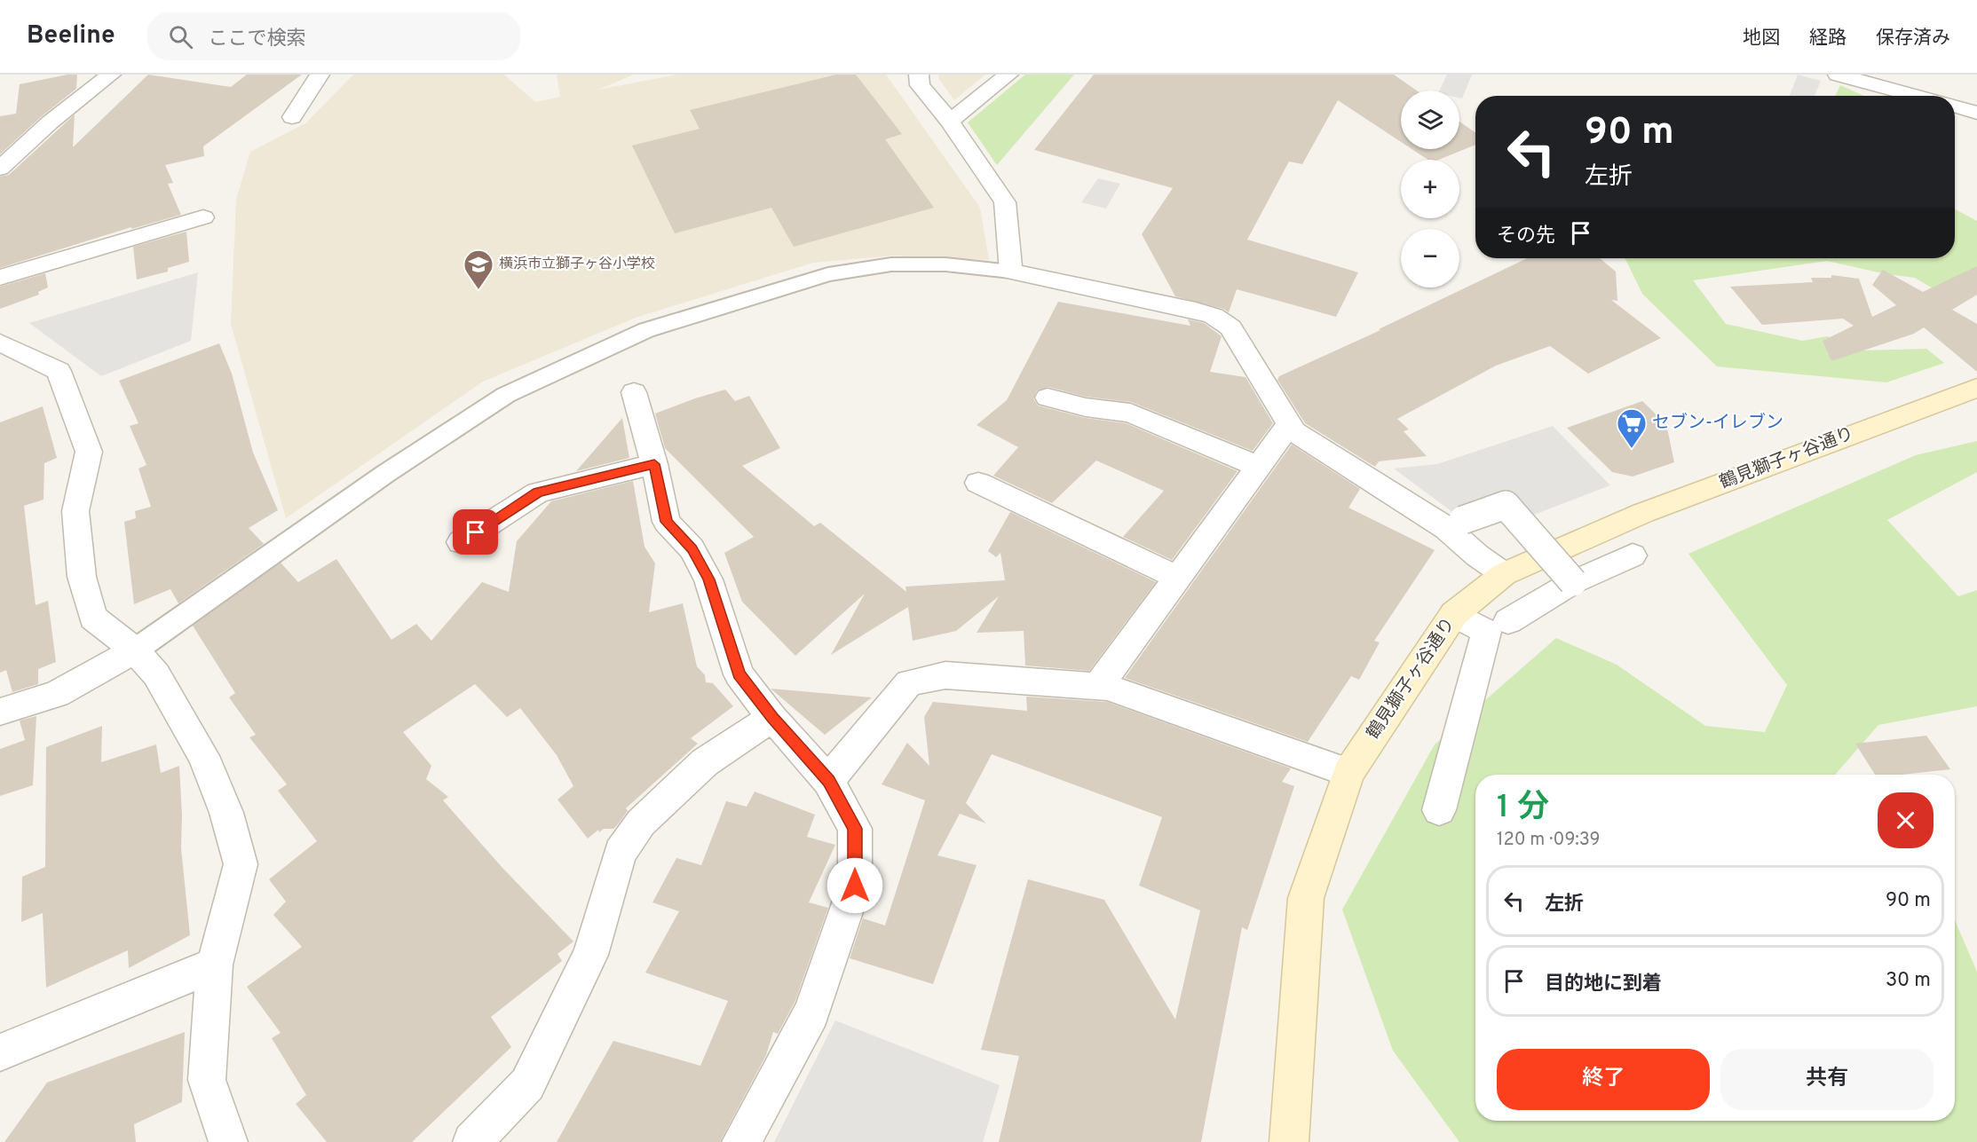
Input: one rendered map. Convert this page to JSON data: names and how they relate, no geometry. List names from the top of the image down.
{
  "streets": {
    "main road": ["鶴見獅子ヶ谷通り"]
  },
  "places": {
    "school or university": ["横浜市立獅子ヶ谷小学校"],
    "supermarket": ["セブン-イレブン"]
  },
  "page": {
    "header": "Beeline",
    "search": "ここで検索",
    "nav": ["地図", "経路", "保存済み"],
    "map_buttons": ["+", "−"],
    "turn": ["90 m", "左折"],
    "then": "その先",
    "heading": ["1 分", "120 m · 09:39"],
    "list": [
      {
        "name": "左折",
        "value": "90 m"
      },
      {
        "name": "目的地に到着",
        "value": "30 m"
      }
    ],
    "buttons": ["終了", "共有"]
  }
}
